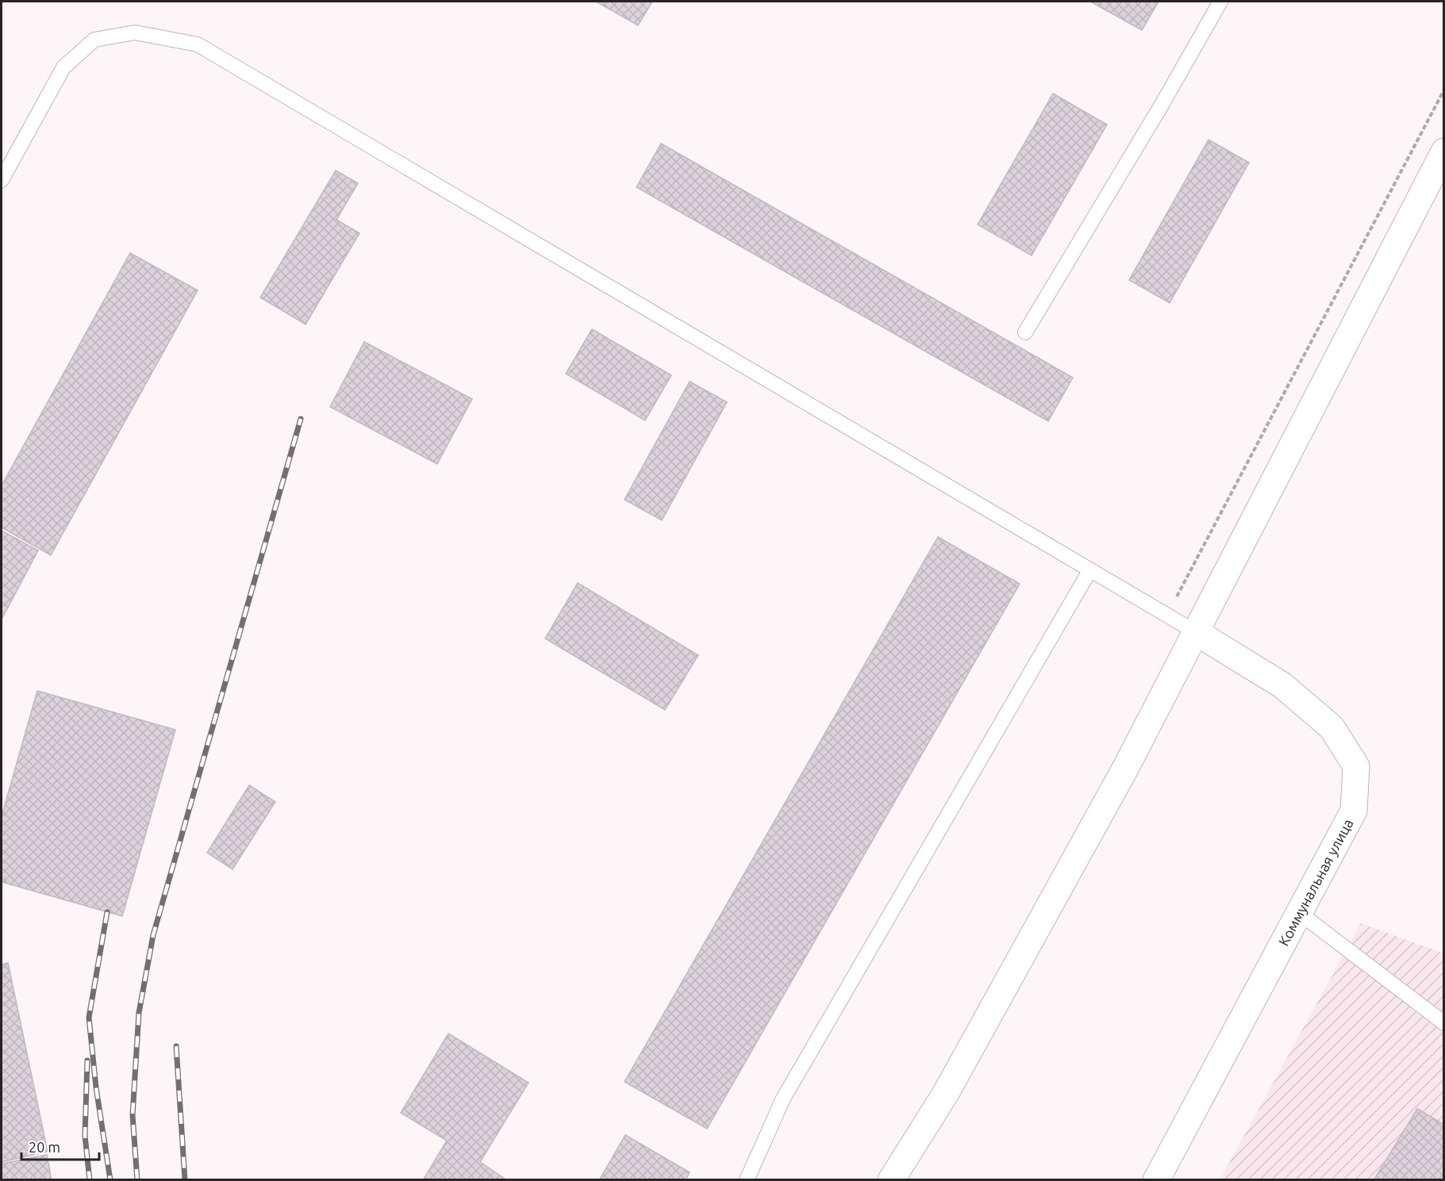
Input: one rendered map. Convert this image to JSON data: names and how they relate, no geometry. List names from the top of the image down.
{
  "streets": {
    "street": ["Коммунальная улица"]
  },
  "scale_bar": "20 m"
}
